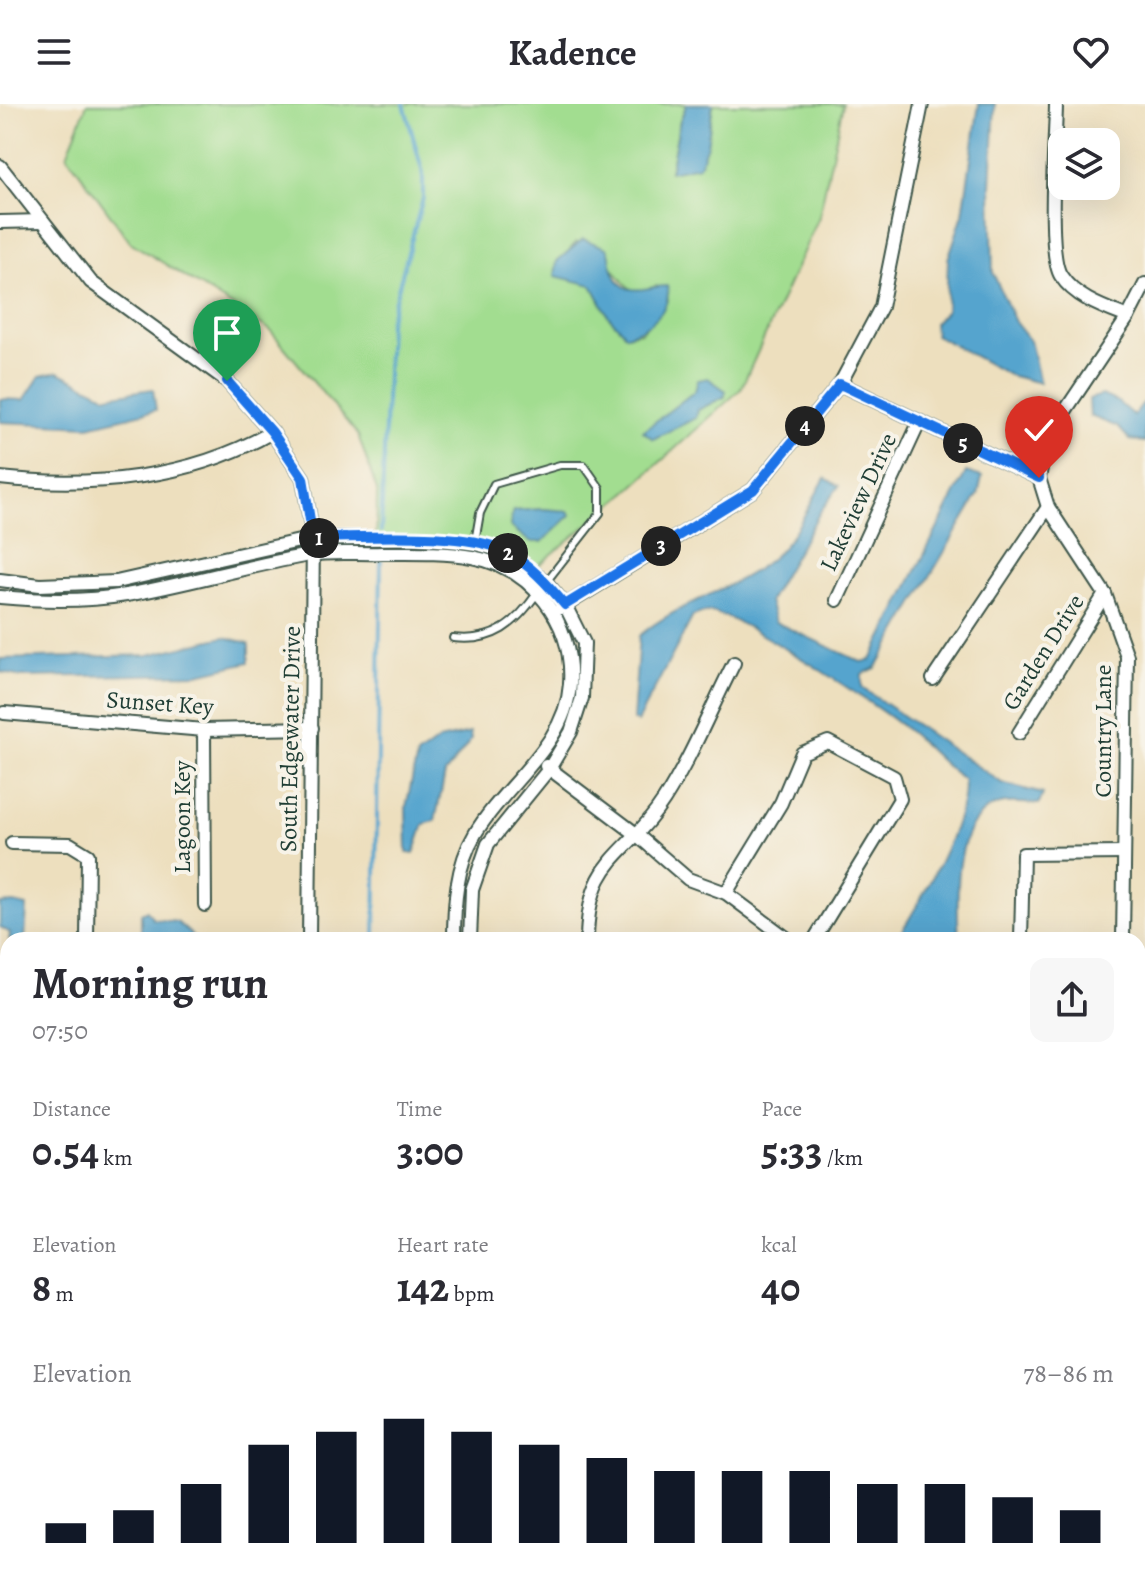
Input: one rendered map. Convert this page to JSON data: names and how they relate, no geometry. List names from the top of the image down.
{
  "streets": {
    "street": [
      "Lakeview Drive",
      "Garden Drive",
      "Sunset Key",
      "Country Lane",
      "South Edgewater Drive",
      "Lagoon Key"
    ]
  },
  "crossings": [
    ["Garden Drive", "Country Lane"],
    ["Sunset Key", "South Edgewater Drive"],
    ["Sunset Key", "Lagoon Key"]
  ],
  "page": {
    "header": "Kadence",
    "pins": [
      "4",
      "5",
      "1",
      "3",
      "2"
    ],
    "heading": ["Morning run", "07:50"],
    "stats": [
      ["Distance", "0.54 km"],
      ["Time", "3:00"],
      ["Pace", "5:33 /km"],
      ["Elevation", "8 m"],
      ["Heart rate", "142 bpm"],
      ["kcal", "40"]
    ],
    "chart": ["Elevation", "78–86 m"]
  }
}
